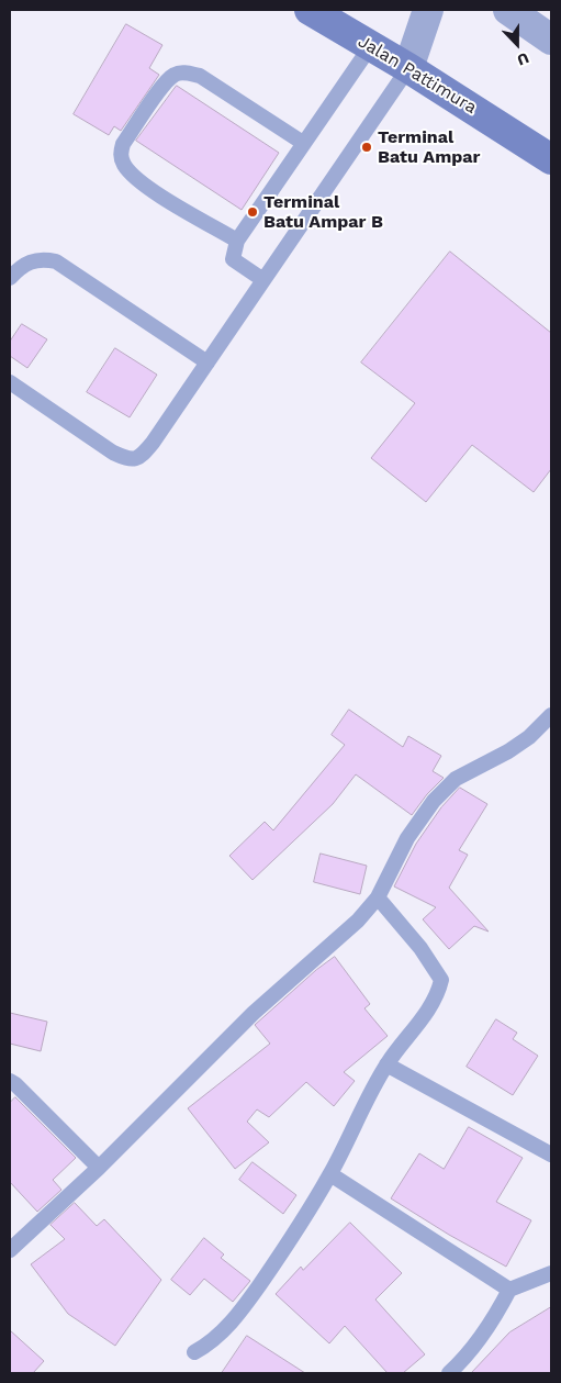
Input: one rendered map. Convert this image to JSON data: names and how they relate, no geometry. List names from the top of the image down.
{
  "streets": {
    "street": ["Jalan Pattimura"]
  },
  "places": ["Terminal Batu Ampar", "Terminal Batu Ampar B"],
  "north": "bottom"
}
